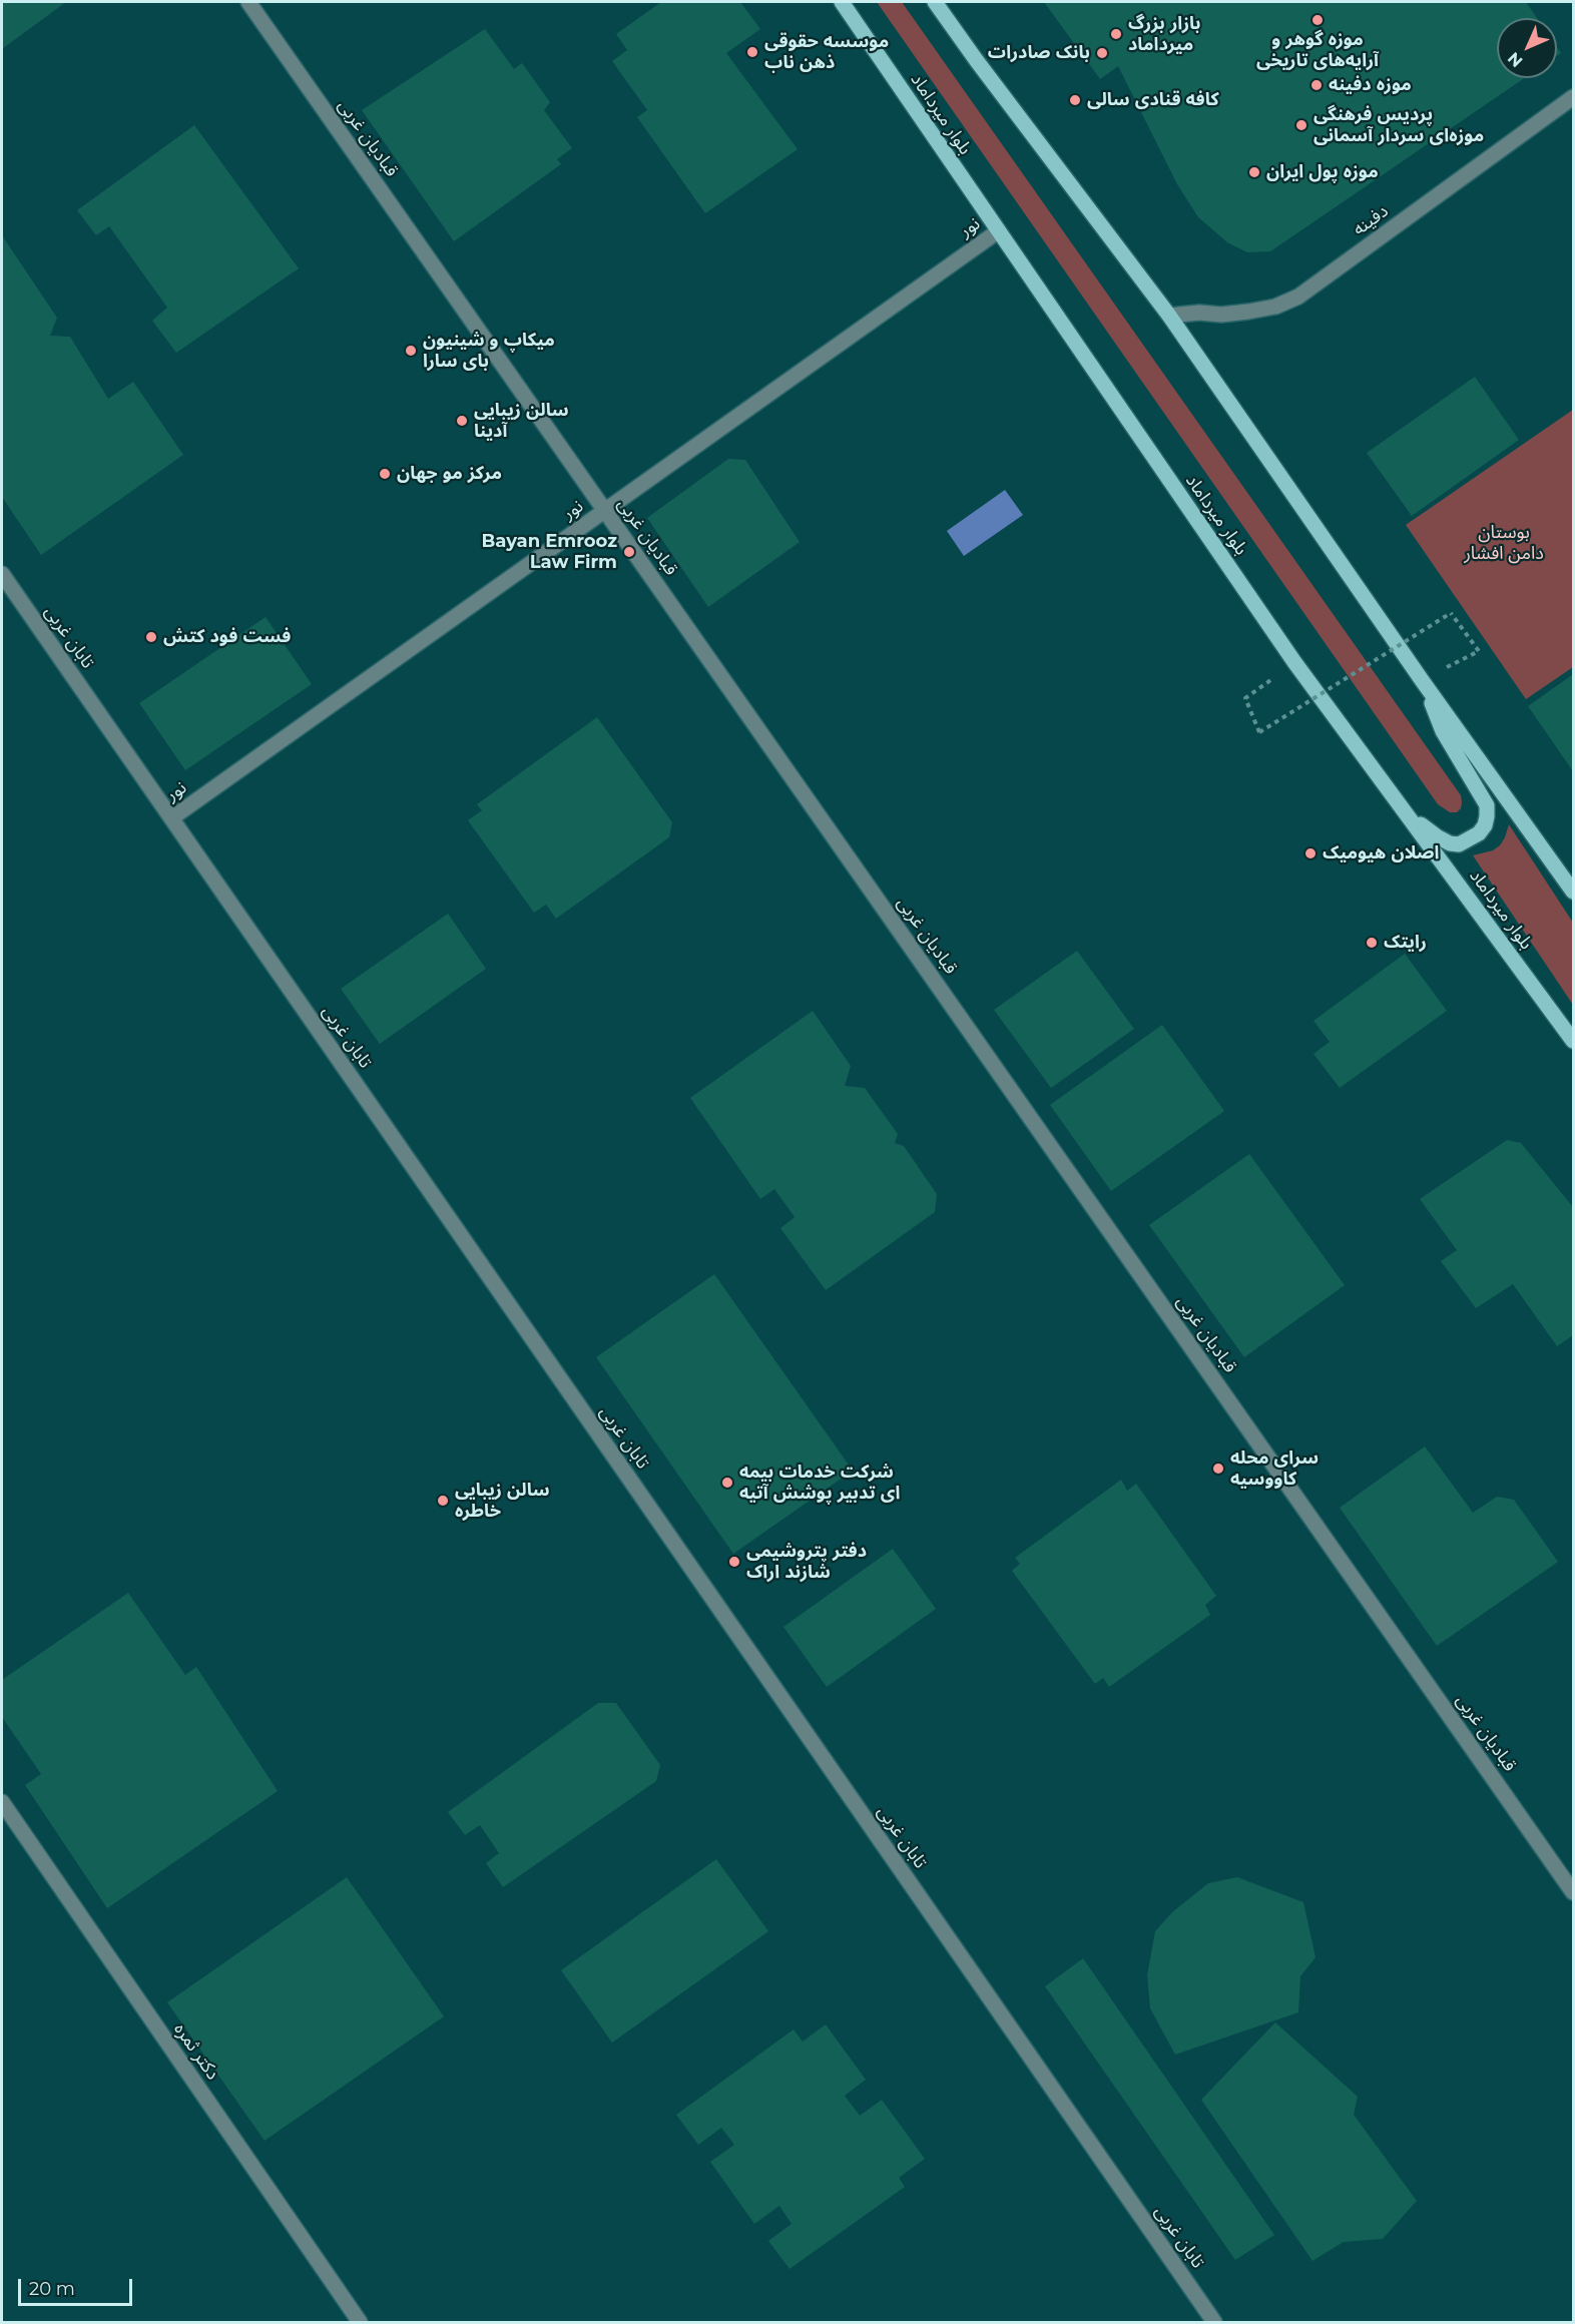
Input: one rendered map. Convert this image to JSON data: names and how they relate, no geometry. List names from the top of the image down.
{
  "streets": {
    "main road": ["بلوار میرداماد"],
    "street": [
      "قبادیان غربی",
      "دفینه",
      "نور",
      "تابان غربی",
      "دکتر ثمره"
    ]
  },
  "crossings": [
    ["بلوار میرداماد", "نور"],
    ["قبادیان غربی", "نور"],
    ["نور", "تابان غربی"]
  ],
  "parks": ["بوستان دامن افشار"],
  "places": [
    "موزه گوهر و آرایه‌های تاریخی",
    "بازار بزرگ میرداماد",
    "موسسه حقوقی ذهن ناب",
    "بانک صادرات",
    "موزه دفینه",
    "کافه قنادی سالی",
    "پردیس فرهنگی موزه‌ای سردار آسمانی",
    "موزه پول ایران",
    "میکاپ و شینیون بای سارا",
    "سالن زیبایی آدینا",
    "مرکز مو جهان",
    "Bayan Emrooz Law Firm",
    "فست فود کتش",
    "اصلان هیومیک",
    "رایتک",
    "سرای محله کاووسیه",
    "شرکت خدمات بیمه ای تدبیر پوشش آتیه",
    "سالن زیبایی خاطره",
    "دفتر پتروشیمی شازند اراک"
  ],
  "scale_bar": "20 m",
  "north": "bottom left"
}
